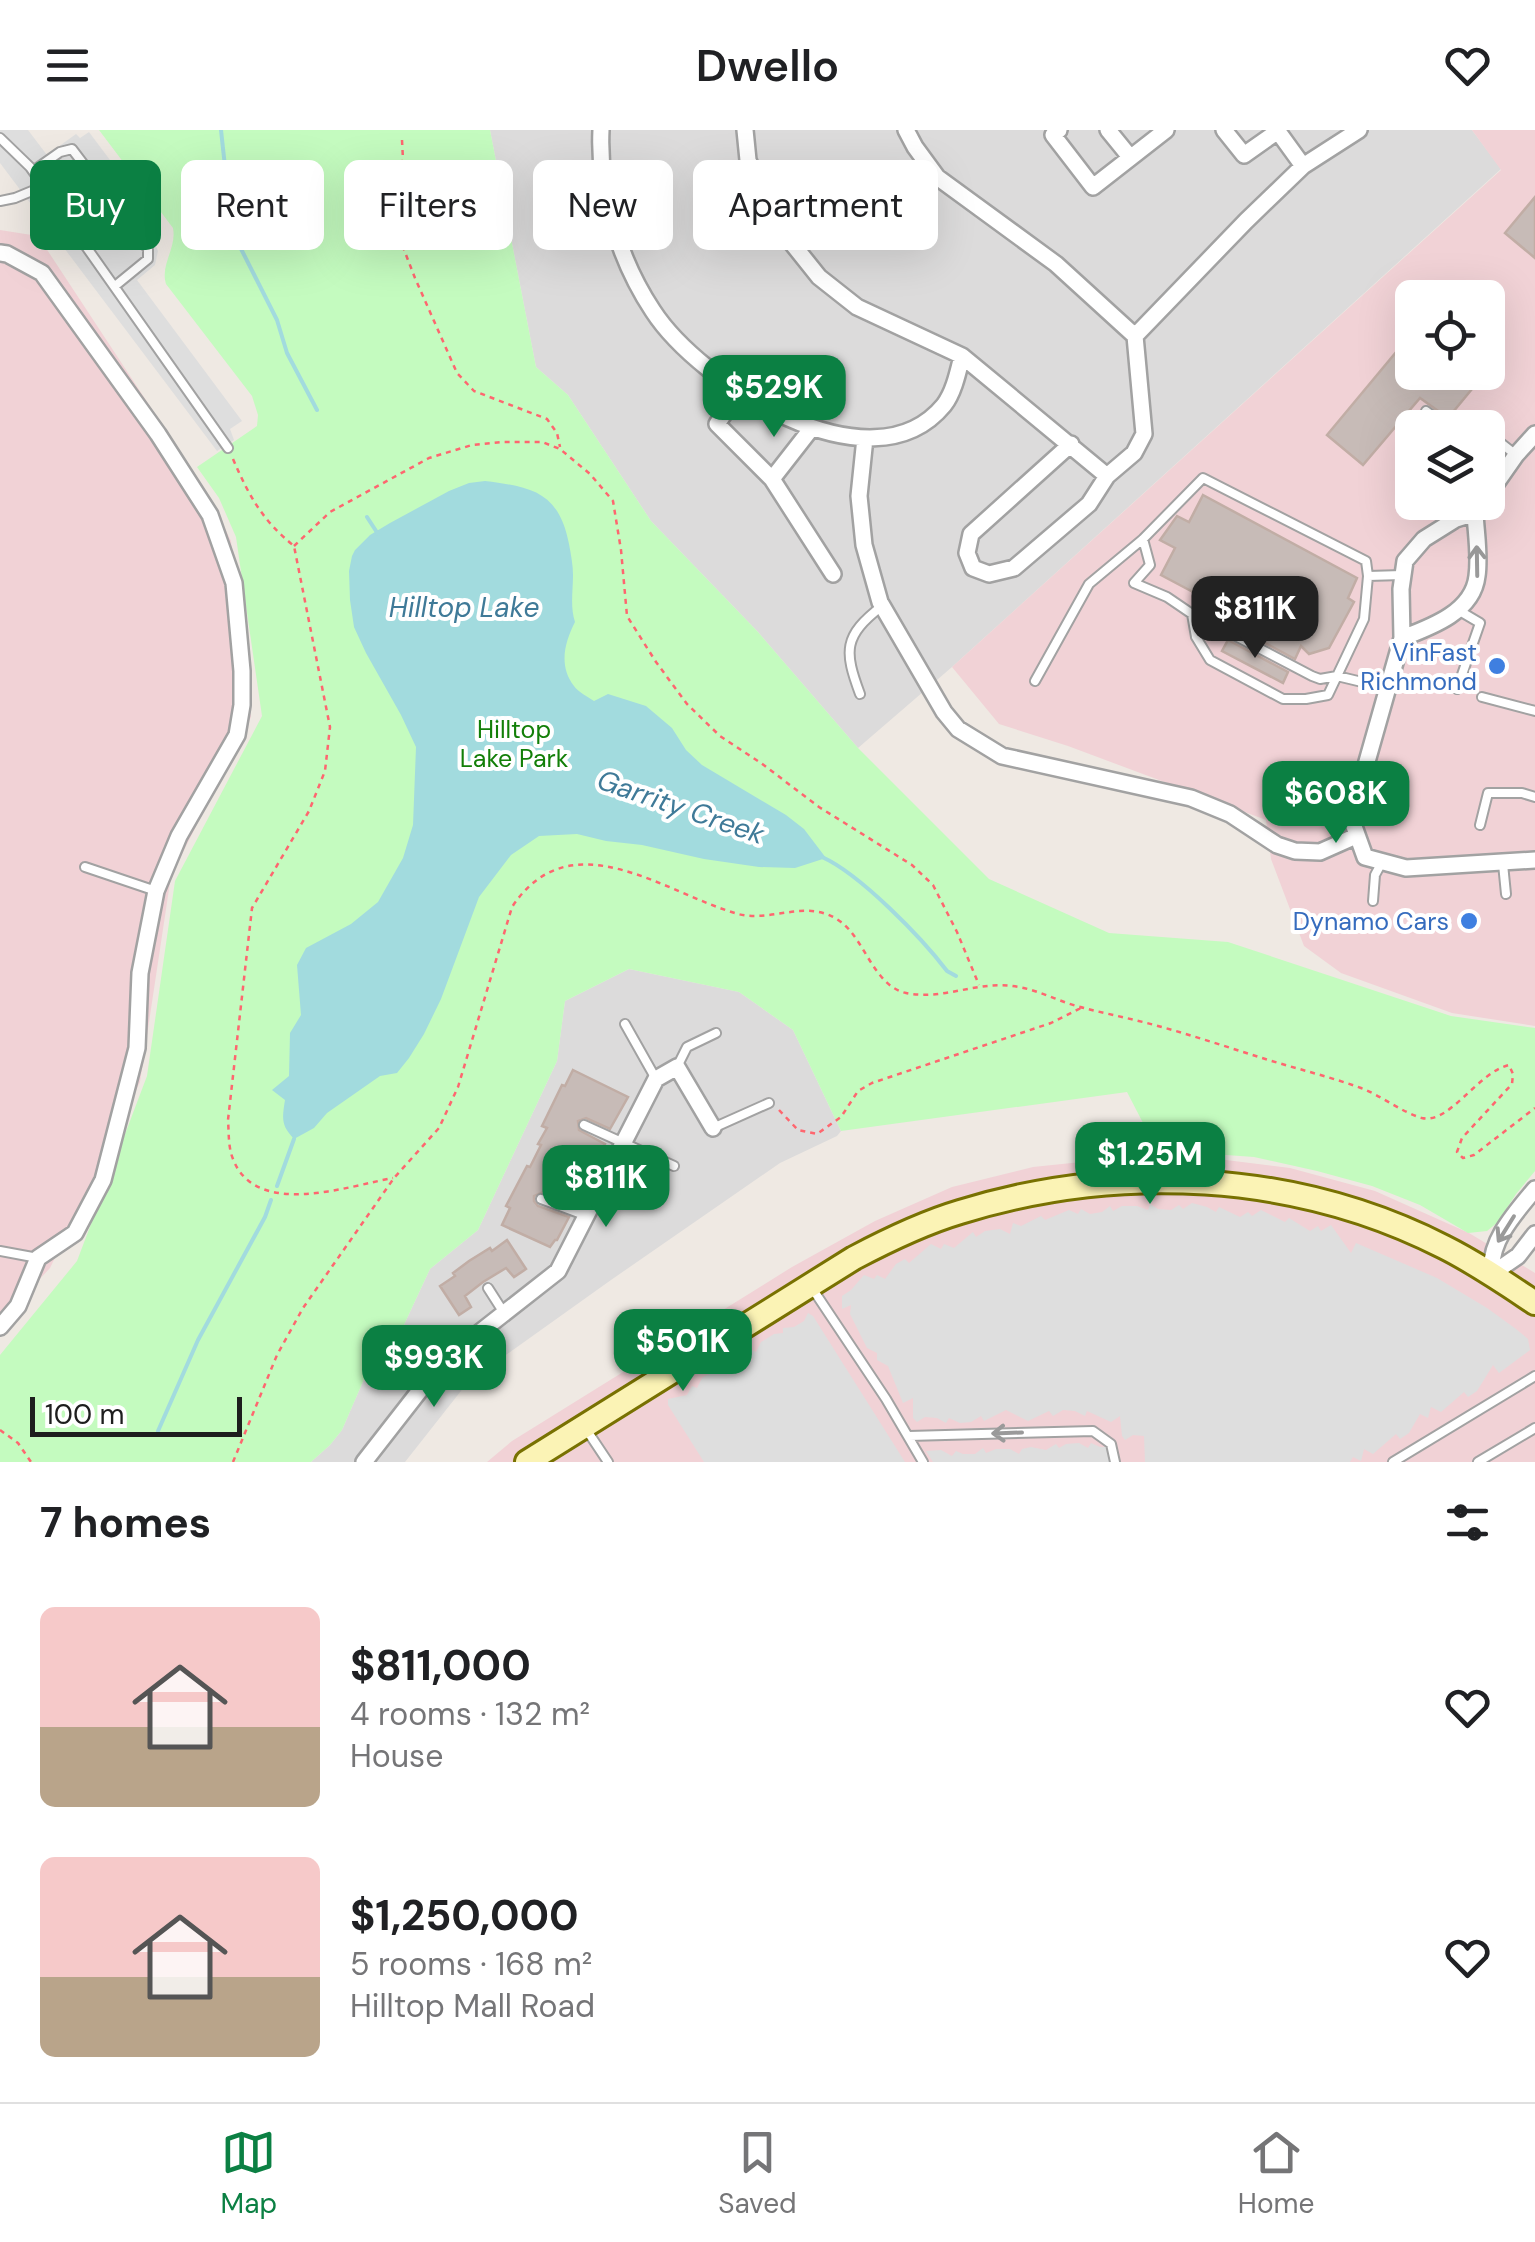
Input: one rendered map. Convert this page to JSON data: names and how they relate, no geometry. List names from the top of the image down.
{
  "water": ["Hilltop Lake", "Garrity Creek"],
  "parks": ["Hilltop Lake Park"],
  "places": ["VinFast Richmond", "Dynamo Cars"],
  "scale_bar": "100 m",
  "page": {
    "header": "Dwello",
    "chip": [
      "Buy",
      "Rent",
      "Filters",
      "New",
      "Apartment"
    ],
    "price": [
      "$529K",
      "$811K",
      "$608K",
      "$1.25M",
      "$811K",
      "$501K",
      "$993K"
    ],
    "scale": "100 m",
    "heading": "7 homes",
    "list": [
      {
        "name": "$811,000",
        "note": "4 rooms · 132 m² · House"
      },
      {
        "name": "$1,250,000",
        "note": "5 rooms · 168 m² · Hilltop Mall Road"
      }
    ],
    "tabs": ["Map", "Saved", "Home"]
  }
}
